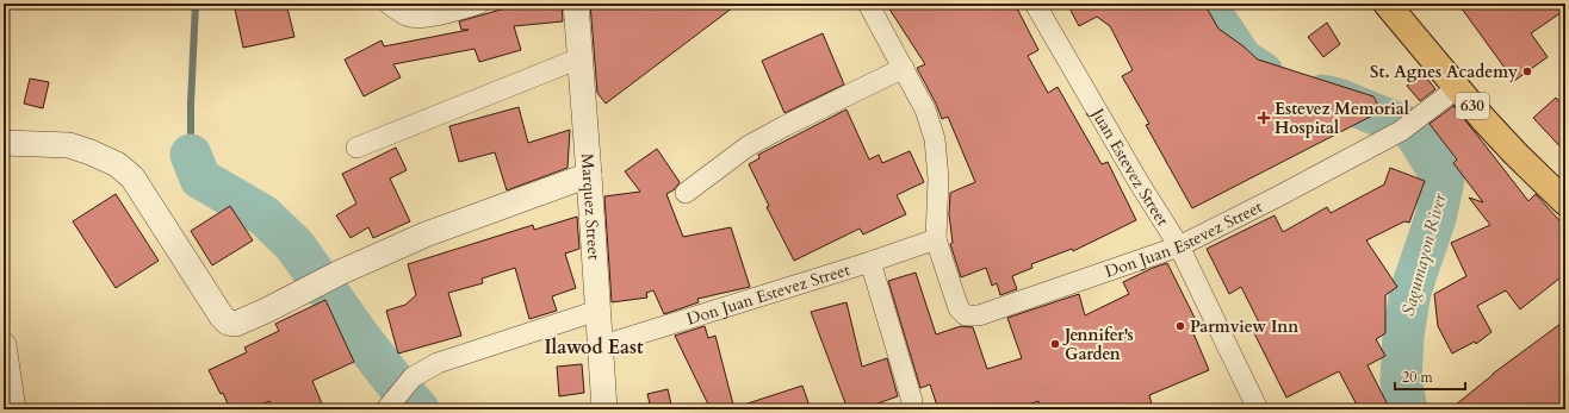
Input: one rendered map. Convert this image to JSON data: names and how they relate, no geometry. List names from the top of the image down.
{
  "streets": {
    "main road": ["630"],
    "street": ["Juan Estevez Street", "Marquez Street", "Don Juan Estevez Street"]
  },
  "crossings": [
    ["630", "Don Juan Estevez Street"],
    ["Juan Estevez Street", "Don Juan Estevez Street"],
    ["Marquez Street", "Don Juan Estevez Street"]
  ],
  "districts": ["Ilawod East"],
  "water": ["Sagumayon River"],
  "places": {
    "other": ["St. Agnes Academy", "Parmview Inn", "Jennifer's Garden"],
    "health": ["Estevez Memorial Hospital"]
  },
  "scale_bar": "20 m"
}
